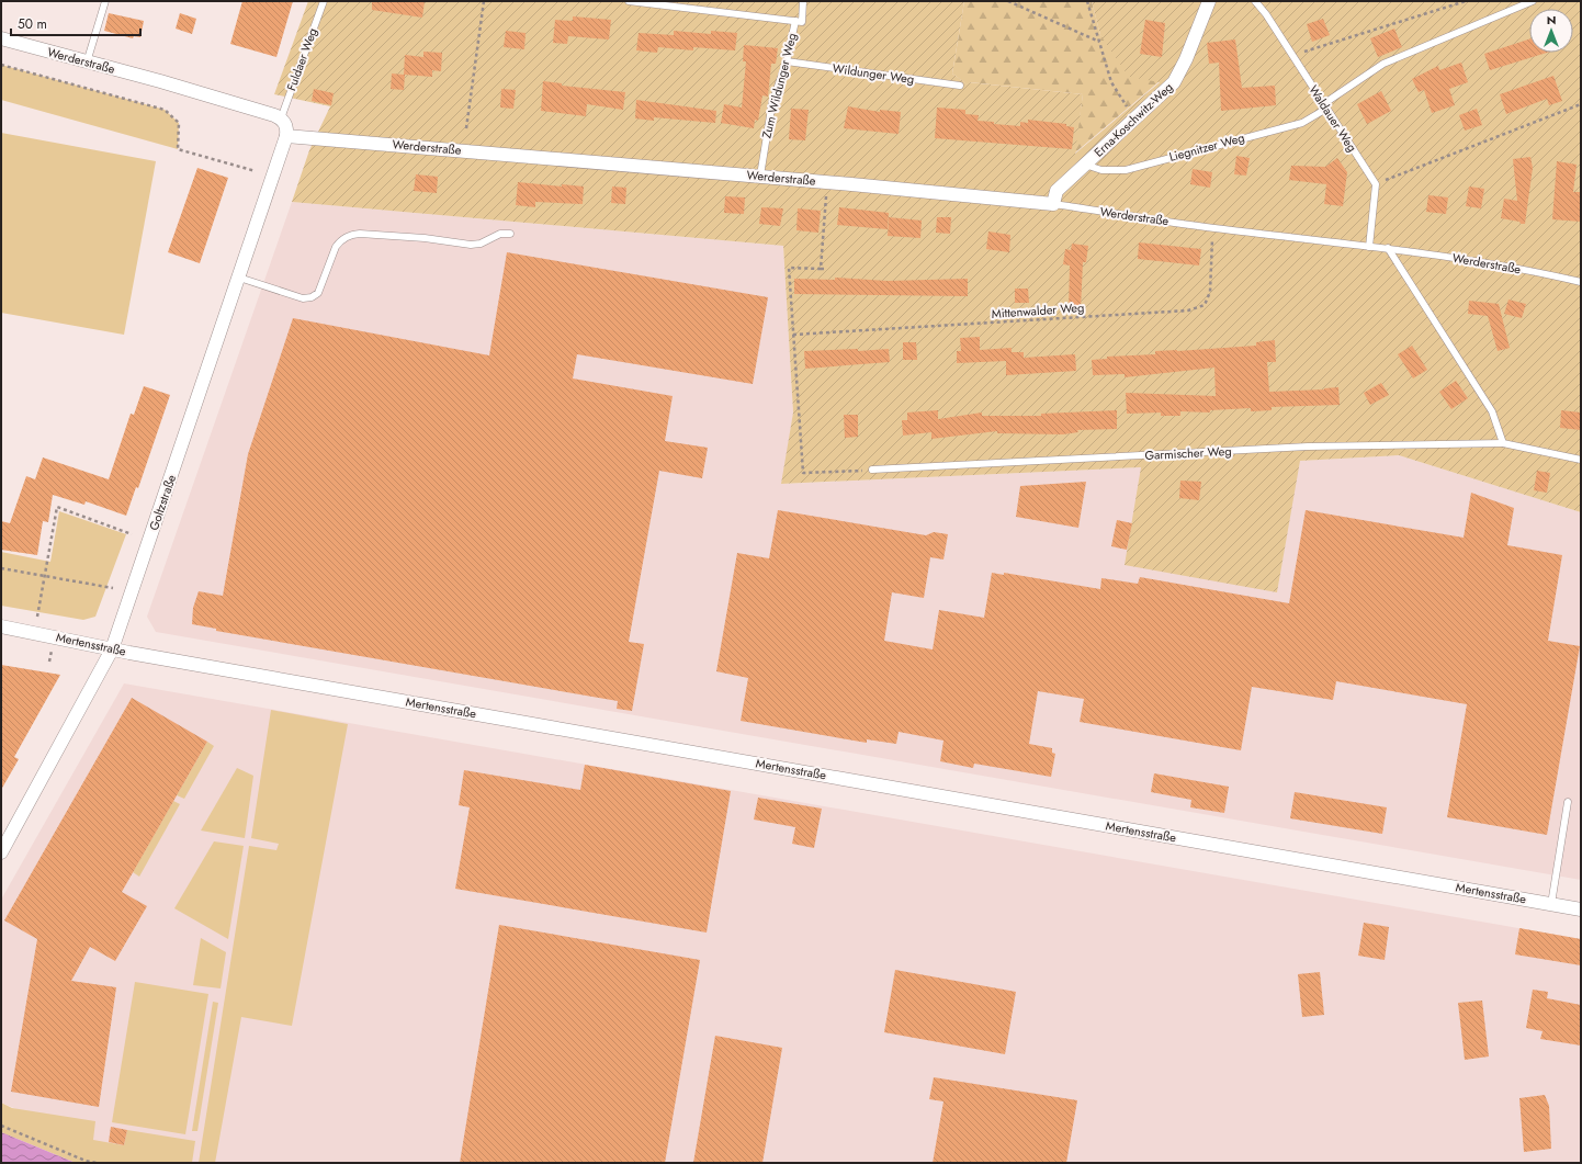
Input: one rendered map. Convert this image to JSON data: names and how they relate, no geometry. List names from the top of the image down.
{
  "streets": {
    "street": [
      "Werderstraße",
      "Erna-Koschwitz-Weg",
      "Goltzstraße",
      "Mertensstraße"
    ],
    "lane": [
      "Fuldaer Weg",
      "Wildunger Weg",
      "Zum Wildunger Weg",
      "Waldauer Weg",
      "Liegnitzer Weg",
      "Garmischer Weg"
    ],
    "path": ["Mittenwalder Weg"]
  },
  "crossings": [
    ["Fuldaer Weg", "Werderstraße"],
    ["Werderstraße", "Zum Wildunger Weg"],
    ["Werderstraße", "Erna-Koschwitz-Weg"],
    ["Werderstraße", "Mittenwalder Weg"],
    ["Werderstraße", "Goltzstraße"],
    ["Wildunger Weg", "Zum Wildunger Weg"],
    ["Waldauer Weg", "Liegnitzer Weg"],
    ["Erna-Koschwitz-Weg", "Liegnitzer Weg"],
    ["Goltzstraße", "Mertensstraße"]
  ],
  "scale_bar": "50 m",
  "north": "top"
}
